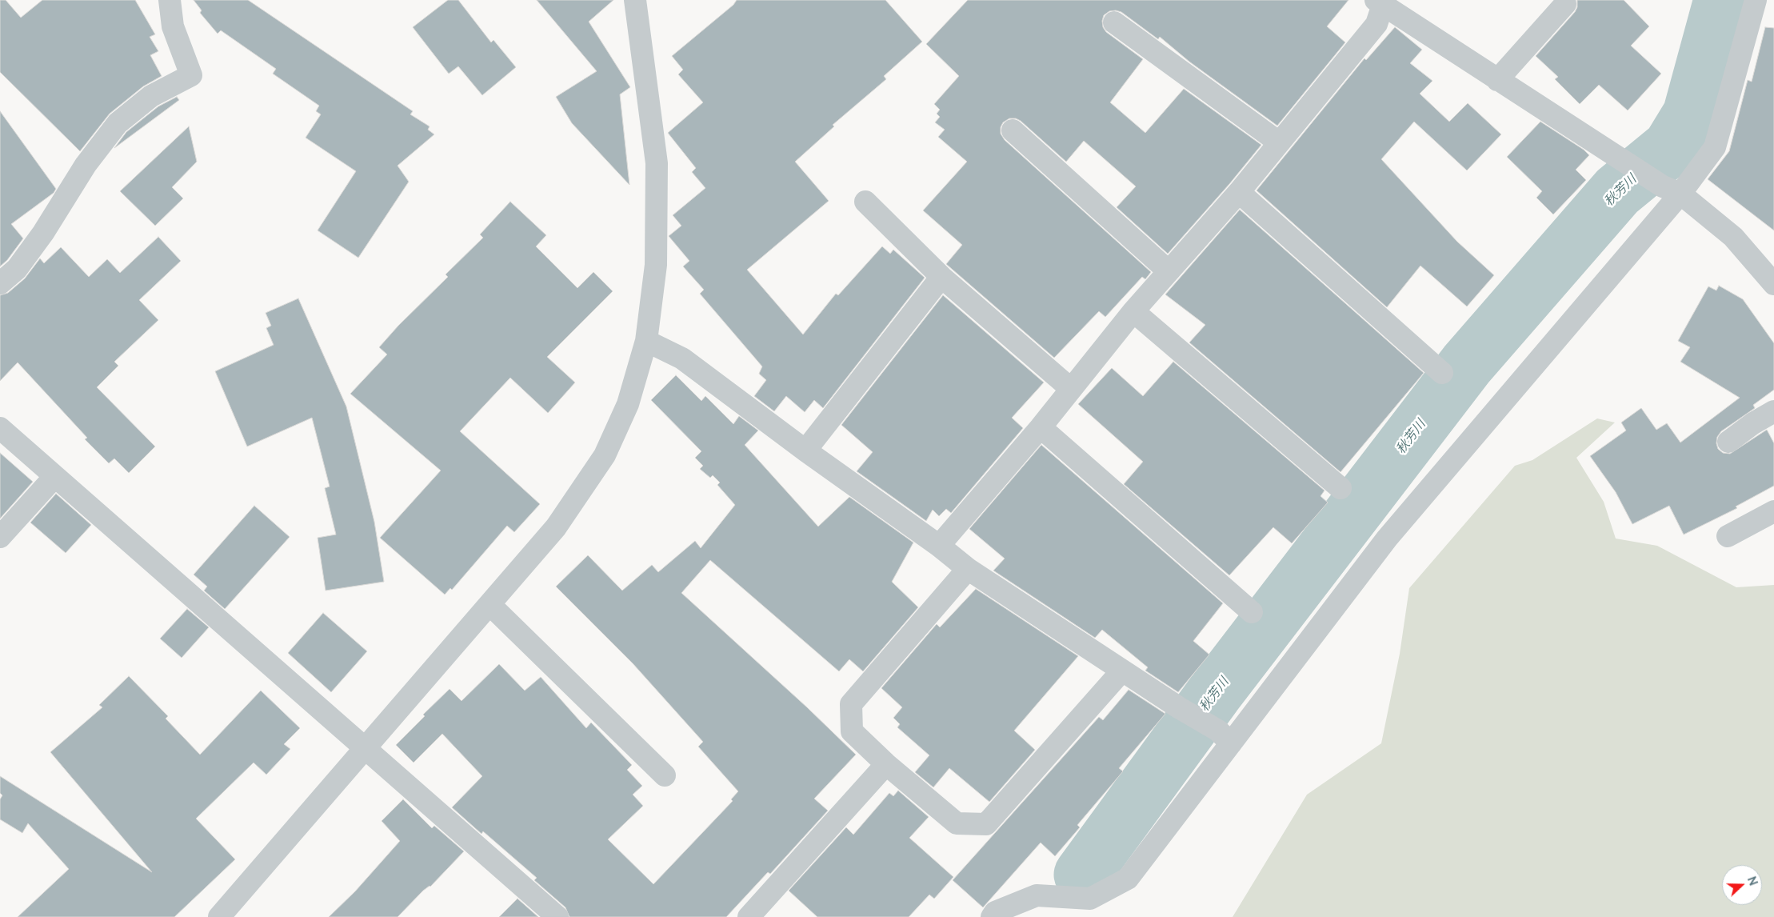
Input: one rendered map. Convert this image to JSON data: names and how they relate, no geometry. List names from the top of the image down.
{
  "water": ["秋芳川"],
  "north": "right"
}
